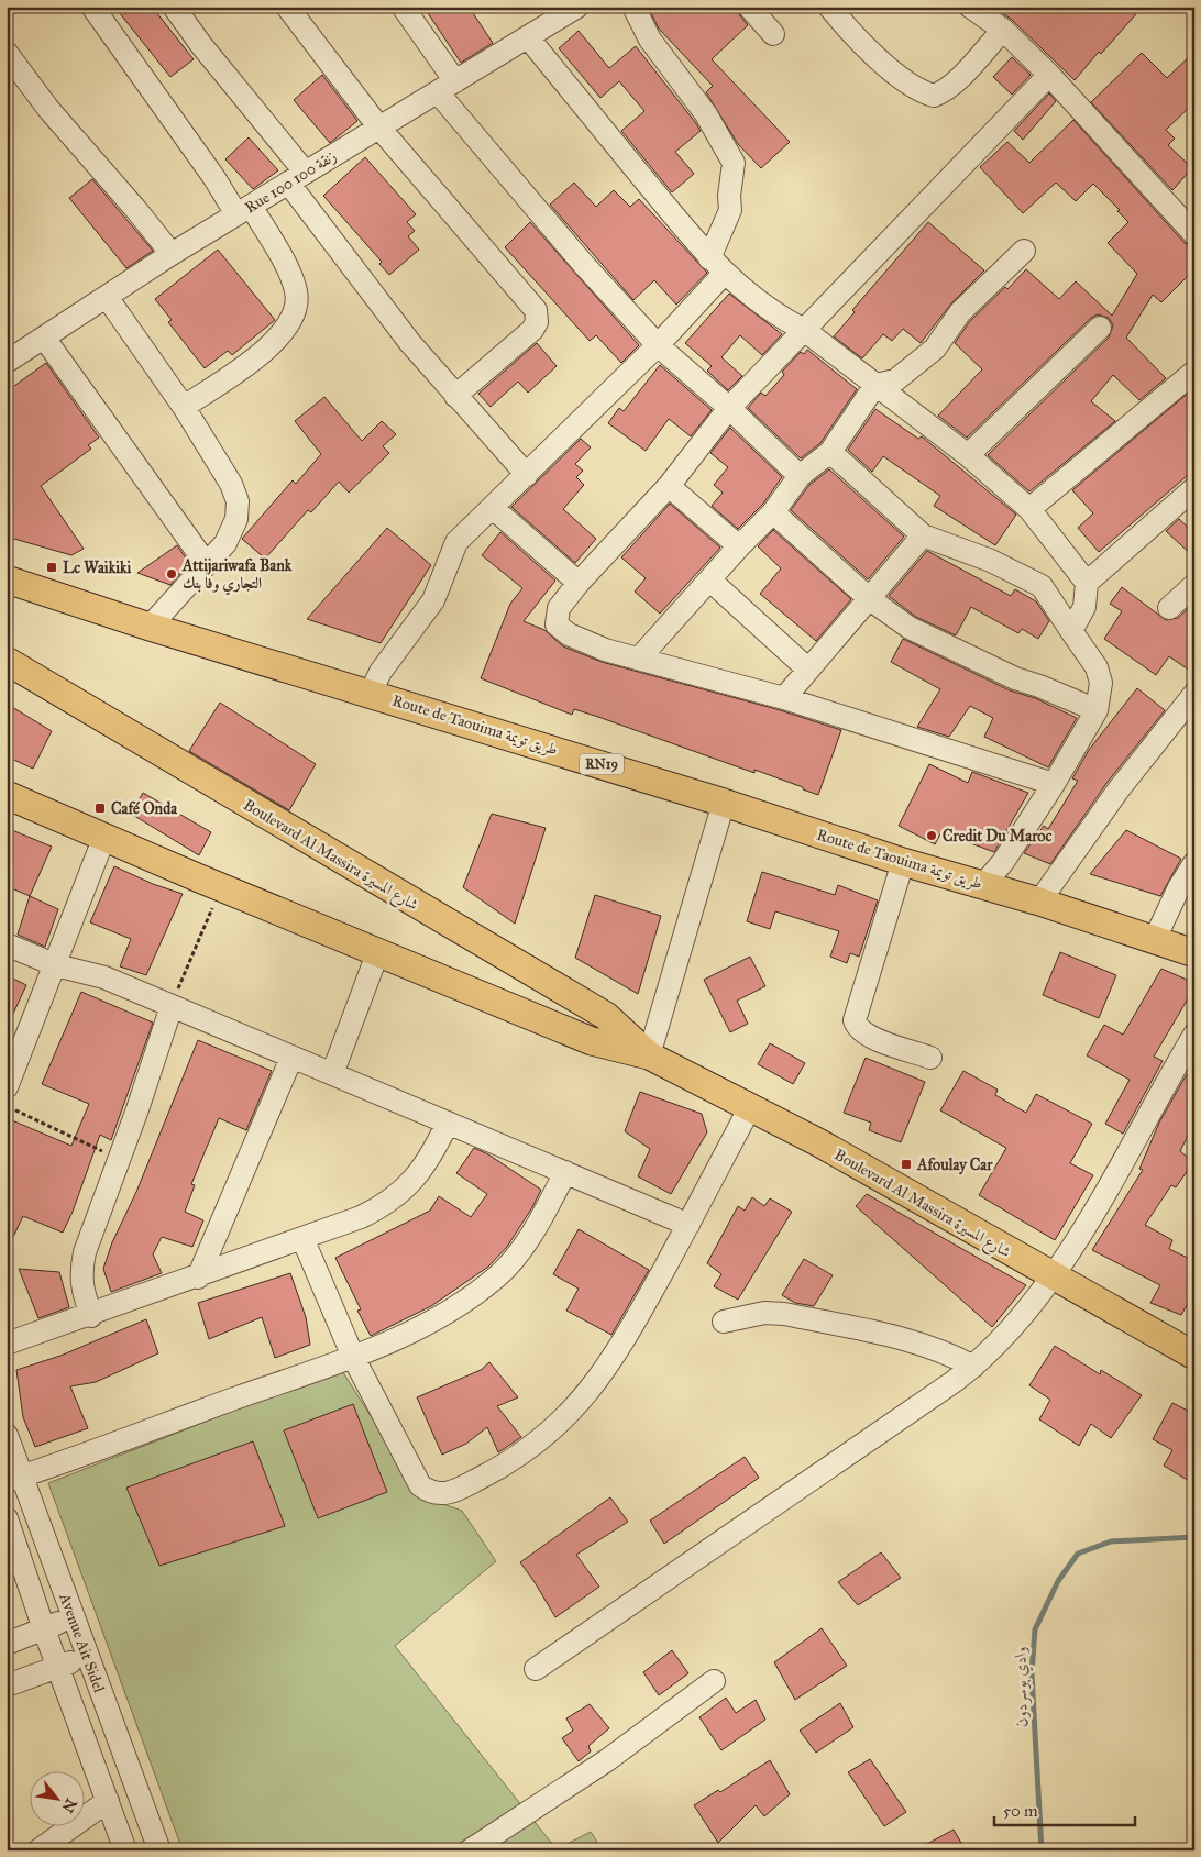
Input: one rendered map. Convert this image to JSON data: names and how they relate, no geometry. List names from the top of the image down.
{
  "streets": {
    "main road": ["Route de Taouima طريق تويمة", "RN19", "Boulevard Al Massira شارع المسيرة"],
    "street": ["Rue 100 زنقة 100", "Avenue Ait Sidel"]
  },
  "water": ["وادي بوسردون"],
  "places": {
    "transit": ["Lc Waikiki", "Café Onda", "Afoulay Car"],
    "other": ["Attijariwafa Bank التجاري وفا بنك", "Credit Du Maroc"]
  },
  "scale_bar": "50 m",
  "north": "bottom right"
}
